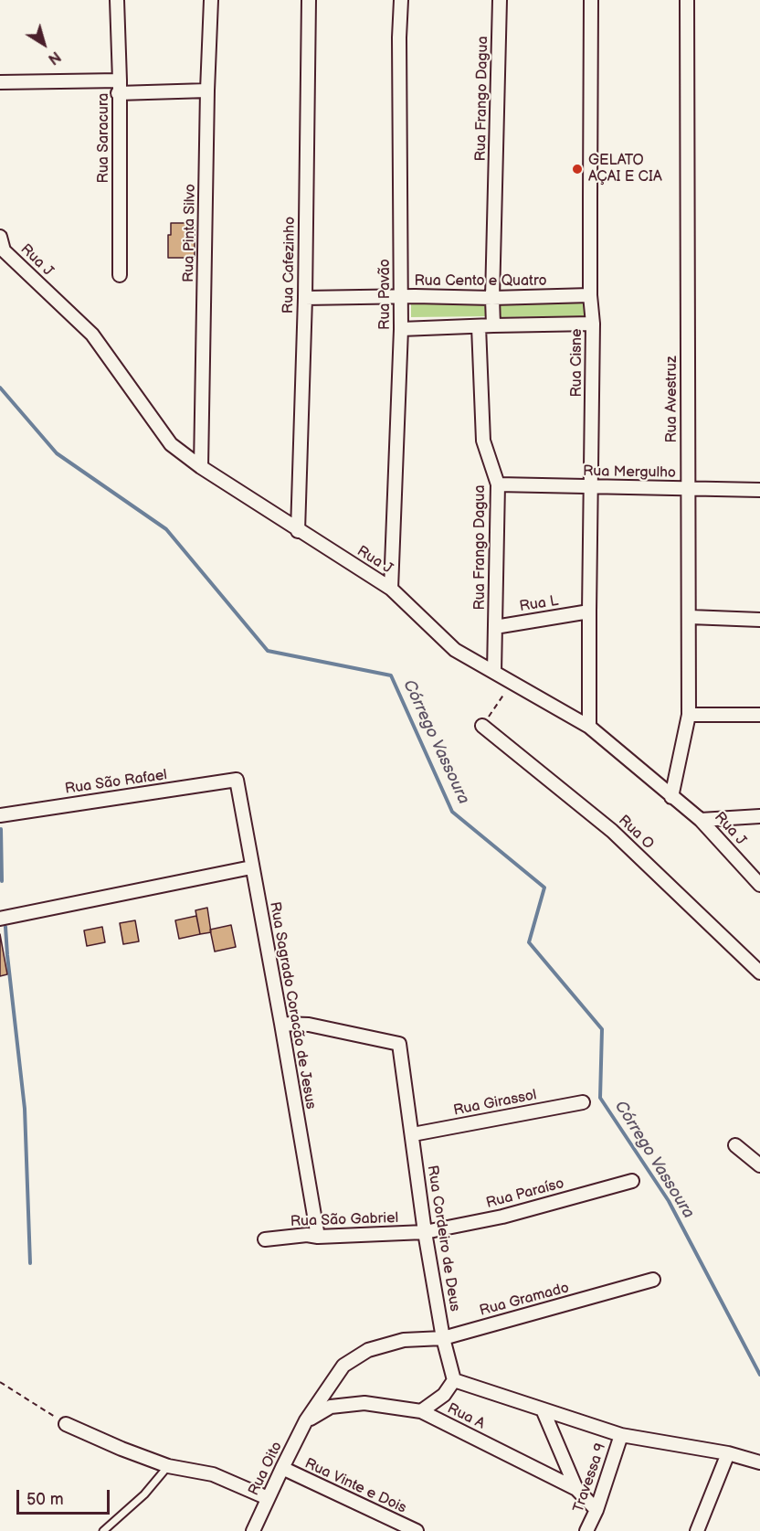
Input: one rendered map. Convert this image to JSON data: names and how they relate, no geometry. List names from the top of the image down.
{
  "streets": {
    "street": [
      "Rua Frango Dagua",
      "Rua Saracura",
      "Rua Pinta Silvo",
      "Rua J",
      "Rua Cafezinho",
      "Rua Cento e Quatro",
      "Rua Pavão",
      "Rua Cisne",
      "Rua Avestruz",
      "Rua Mergulho",
      "Rua L",
      "Rua São Rafael",
      "Rua O",
      "Rua Sagrado Coracão de Jesus",
      "Rua Girassol",
      "Rua Paraíso",
      "Rua São Gabriel",
      "Rua Cordeiro de Deus",
      "Rua Gramado",
      "Rua A",
      "Rua Oito",
      "Travessa 9",
      "Rua Vinte e Dois"
    ]
  },
  "crossings": [
    ["Rua Frango Dagua", "Rua J"],
    ["Rua Frango Dagua", "Rua Cento e Quatro"],
    ["Rua Frango Dagua", "Rua Mergulho"],
    ["Rua Frango Dagua", "Rua L"],
    ["Rua Pinta Silvo", "Rua J"],
    ["Rua J", "Rua Cafezinho"],
    ["Rua J", "Rua Pavão"],
    ["Rua J", "Rua Cisne"],
    ["Rua J", "Rua Avestruz"],
    ["Rua Cafezinho", "Rua Cento e Quatro"],
    ["Rua Cento e Quatro", "Rua Pavão"],
    ["Rua Cento e Quatro", "Rua Cisne"],
    ["Rua Cisne", "Rua Mergulho"],
    ["Rua Cisne", "Rua L"],
    ["Rua Avestruz", "Rua Mergulho"],
    ["Rua São Rafael", "Rua Sagrado Coracão de Jesus"],
    ["Rua Sagrado Coracão de Jesus", "Rua São Gabriel"],
    ["Rua Sagrado Coracão de Jesus", "Rua Cordeiro de Deus"],
    ["Rua Girassol", "Rua Cordeiro de Deus"],
    ["Rua Paraíso", "Rua São Gabriel"],
    ["Rua Paraíso", "Rua Cordeiro de Deus"],
    ["Rua São Gabriel", "Rua Cordeiro de Deus"],
    ["Rua Cordeiro de Deus", "Rua Gramado"],
    ["Rua Gramado", "Rua A"],
    ["Rua Gramado", "Rua Oito"],
    ["Rua A", "Rua Oito"],
    ["Rua A", "Travessa 9"],
    ["Rua Oito", "Rua Vinte e Dois"]
  ],
  "water": ["Córrego Vassoura"],
  "places": ["GELATO AÇAI E CIA"],
  "scale_bar": "50 m",
  "north": "bottom right"
}
